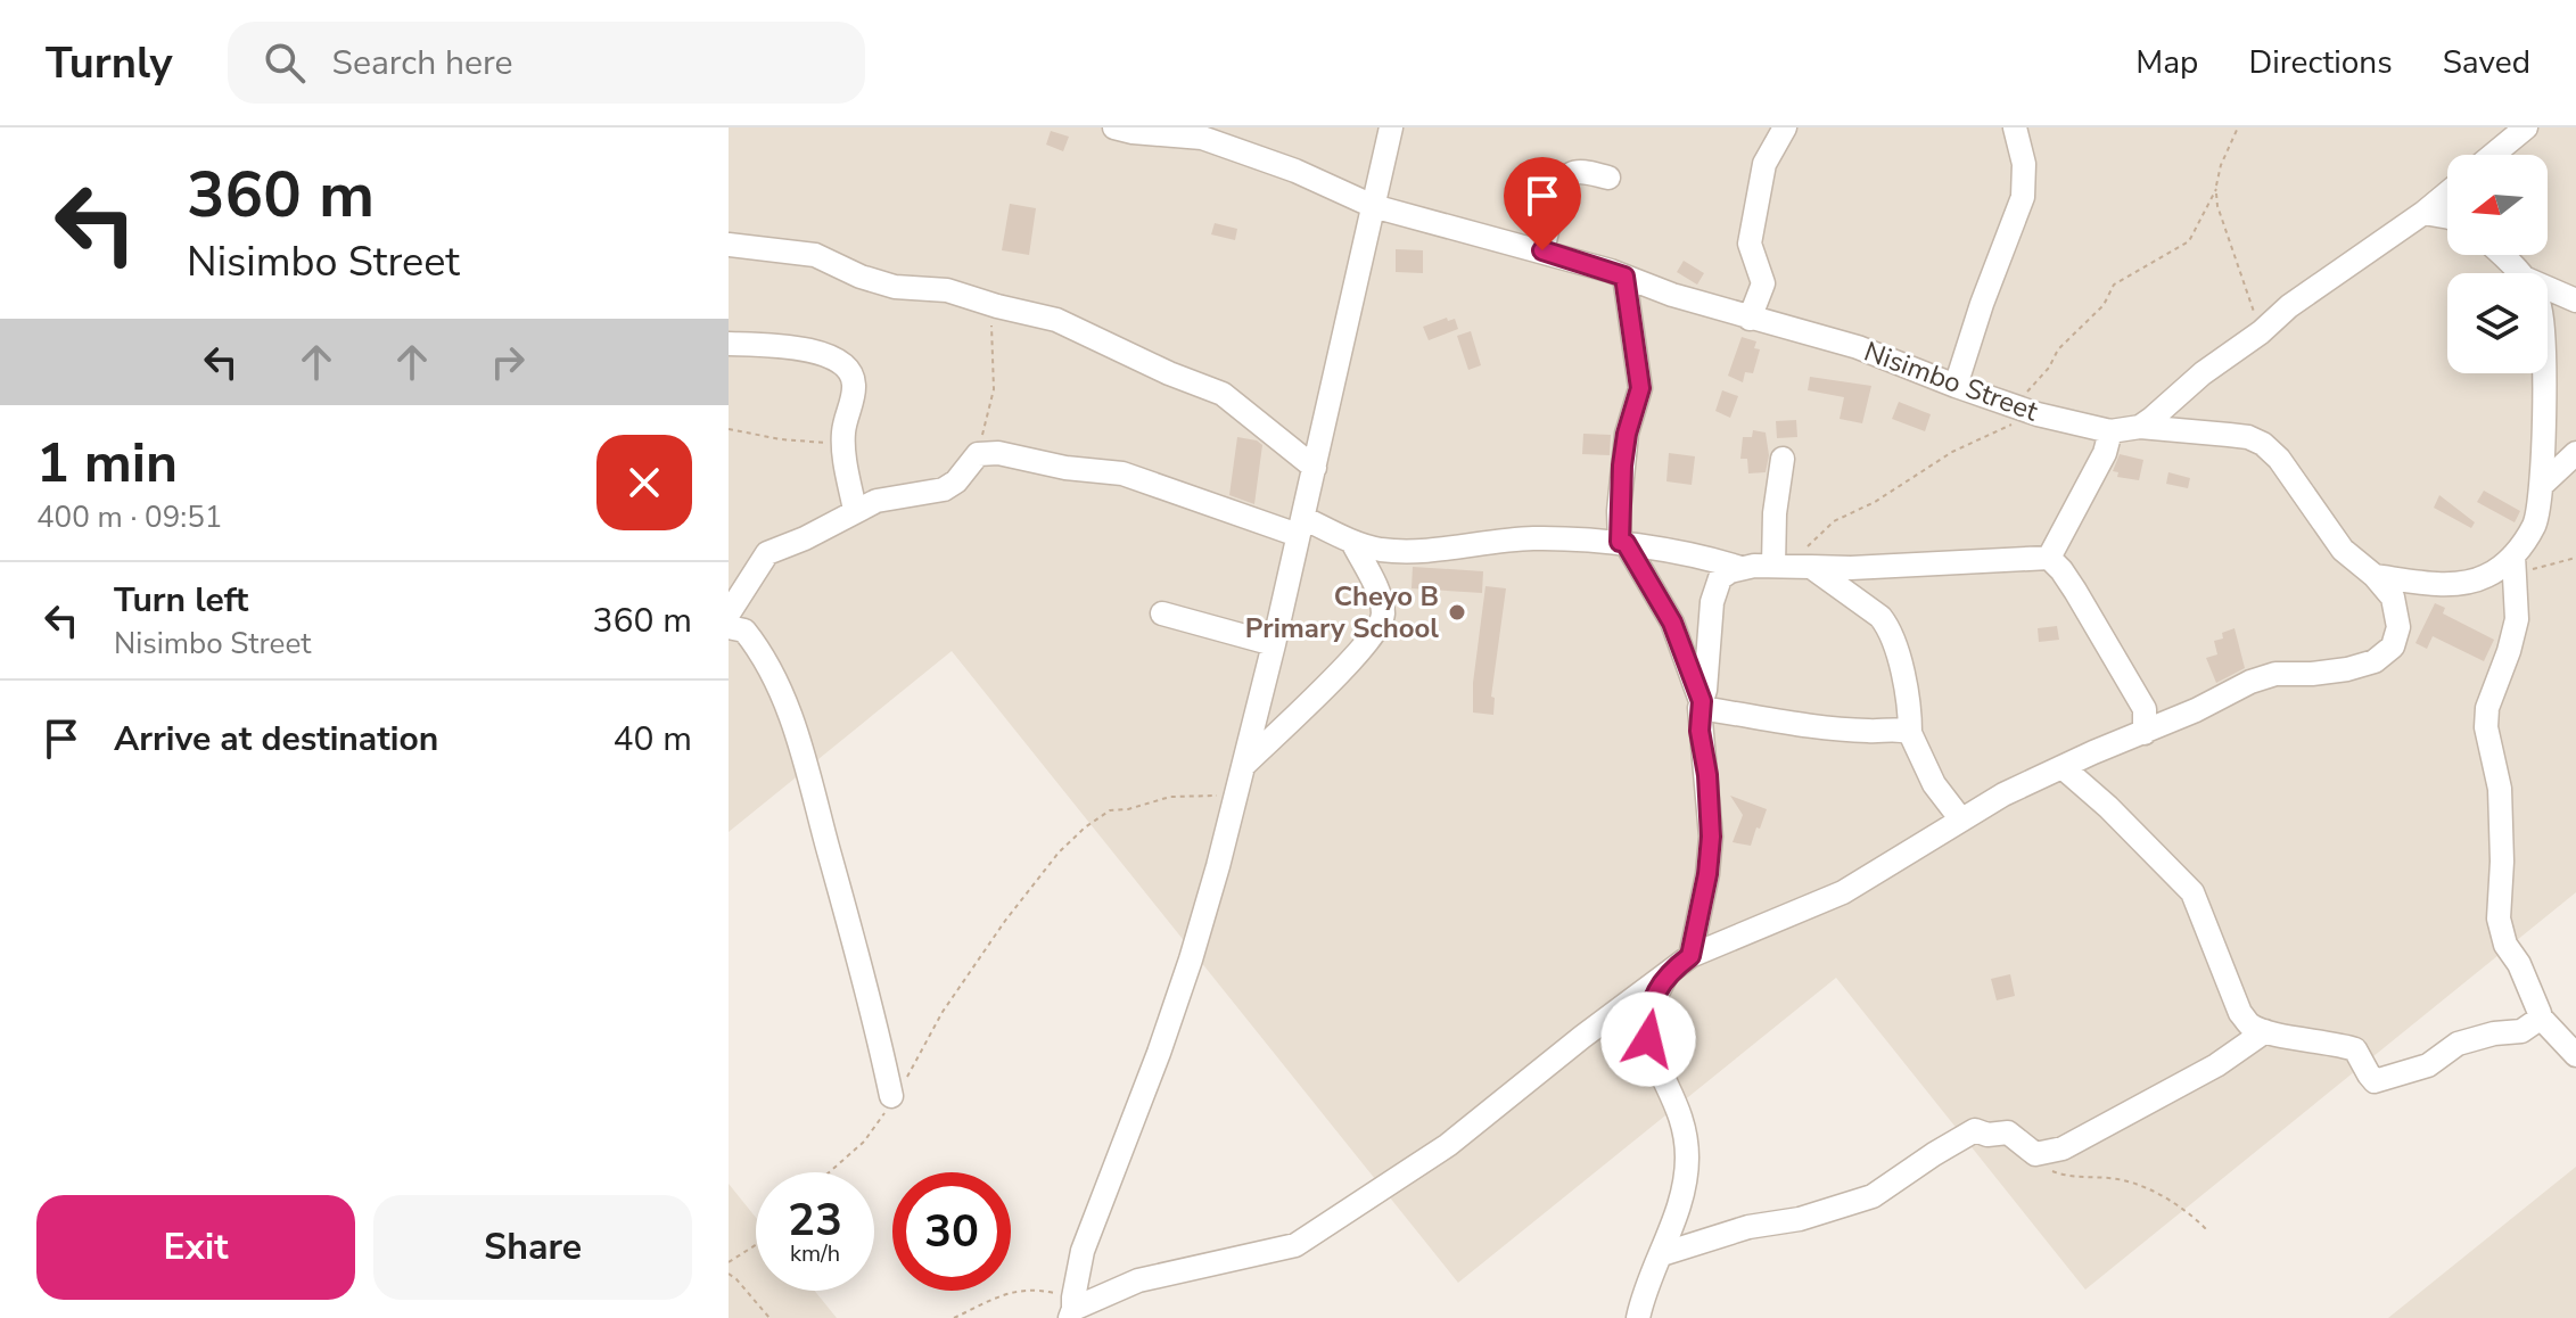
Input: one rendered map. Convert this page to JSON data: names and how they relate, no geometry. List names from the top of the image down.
{
  "streets": {
    "street": ["Nisimbo Street"]
  },
  "places": ["Cheyo B Primary School"],
  "north": "left",
  "page": {
    "header": "Turnly",
    "search": "Search here",
    "nav": ["Map", "Directions", "Saved"],
    "turn": ["360 m", "Nisimbo Street"],
    "heading": ["1 min", "400 m · 09:51"],
    "list": [
      {
        "name": "Turn left",
        "note": "Nisimbo Street",
        "value": "360 m"
      },
      {
        "name": "Arrive at destination",
        "value": "40 m"
      }
    ],
    "speed": "23 km/h",
    "limit": "30",
    "buttons": ["Exit", "Share"]
  }
}
